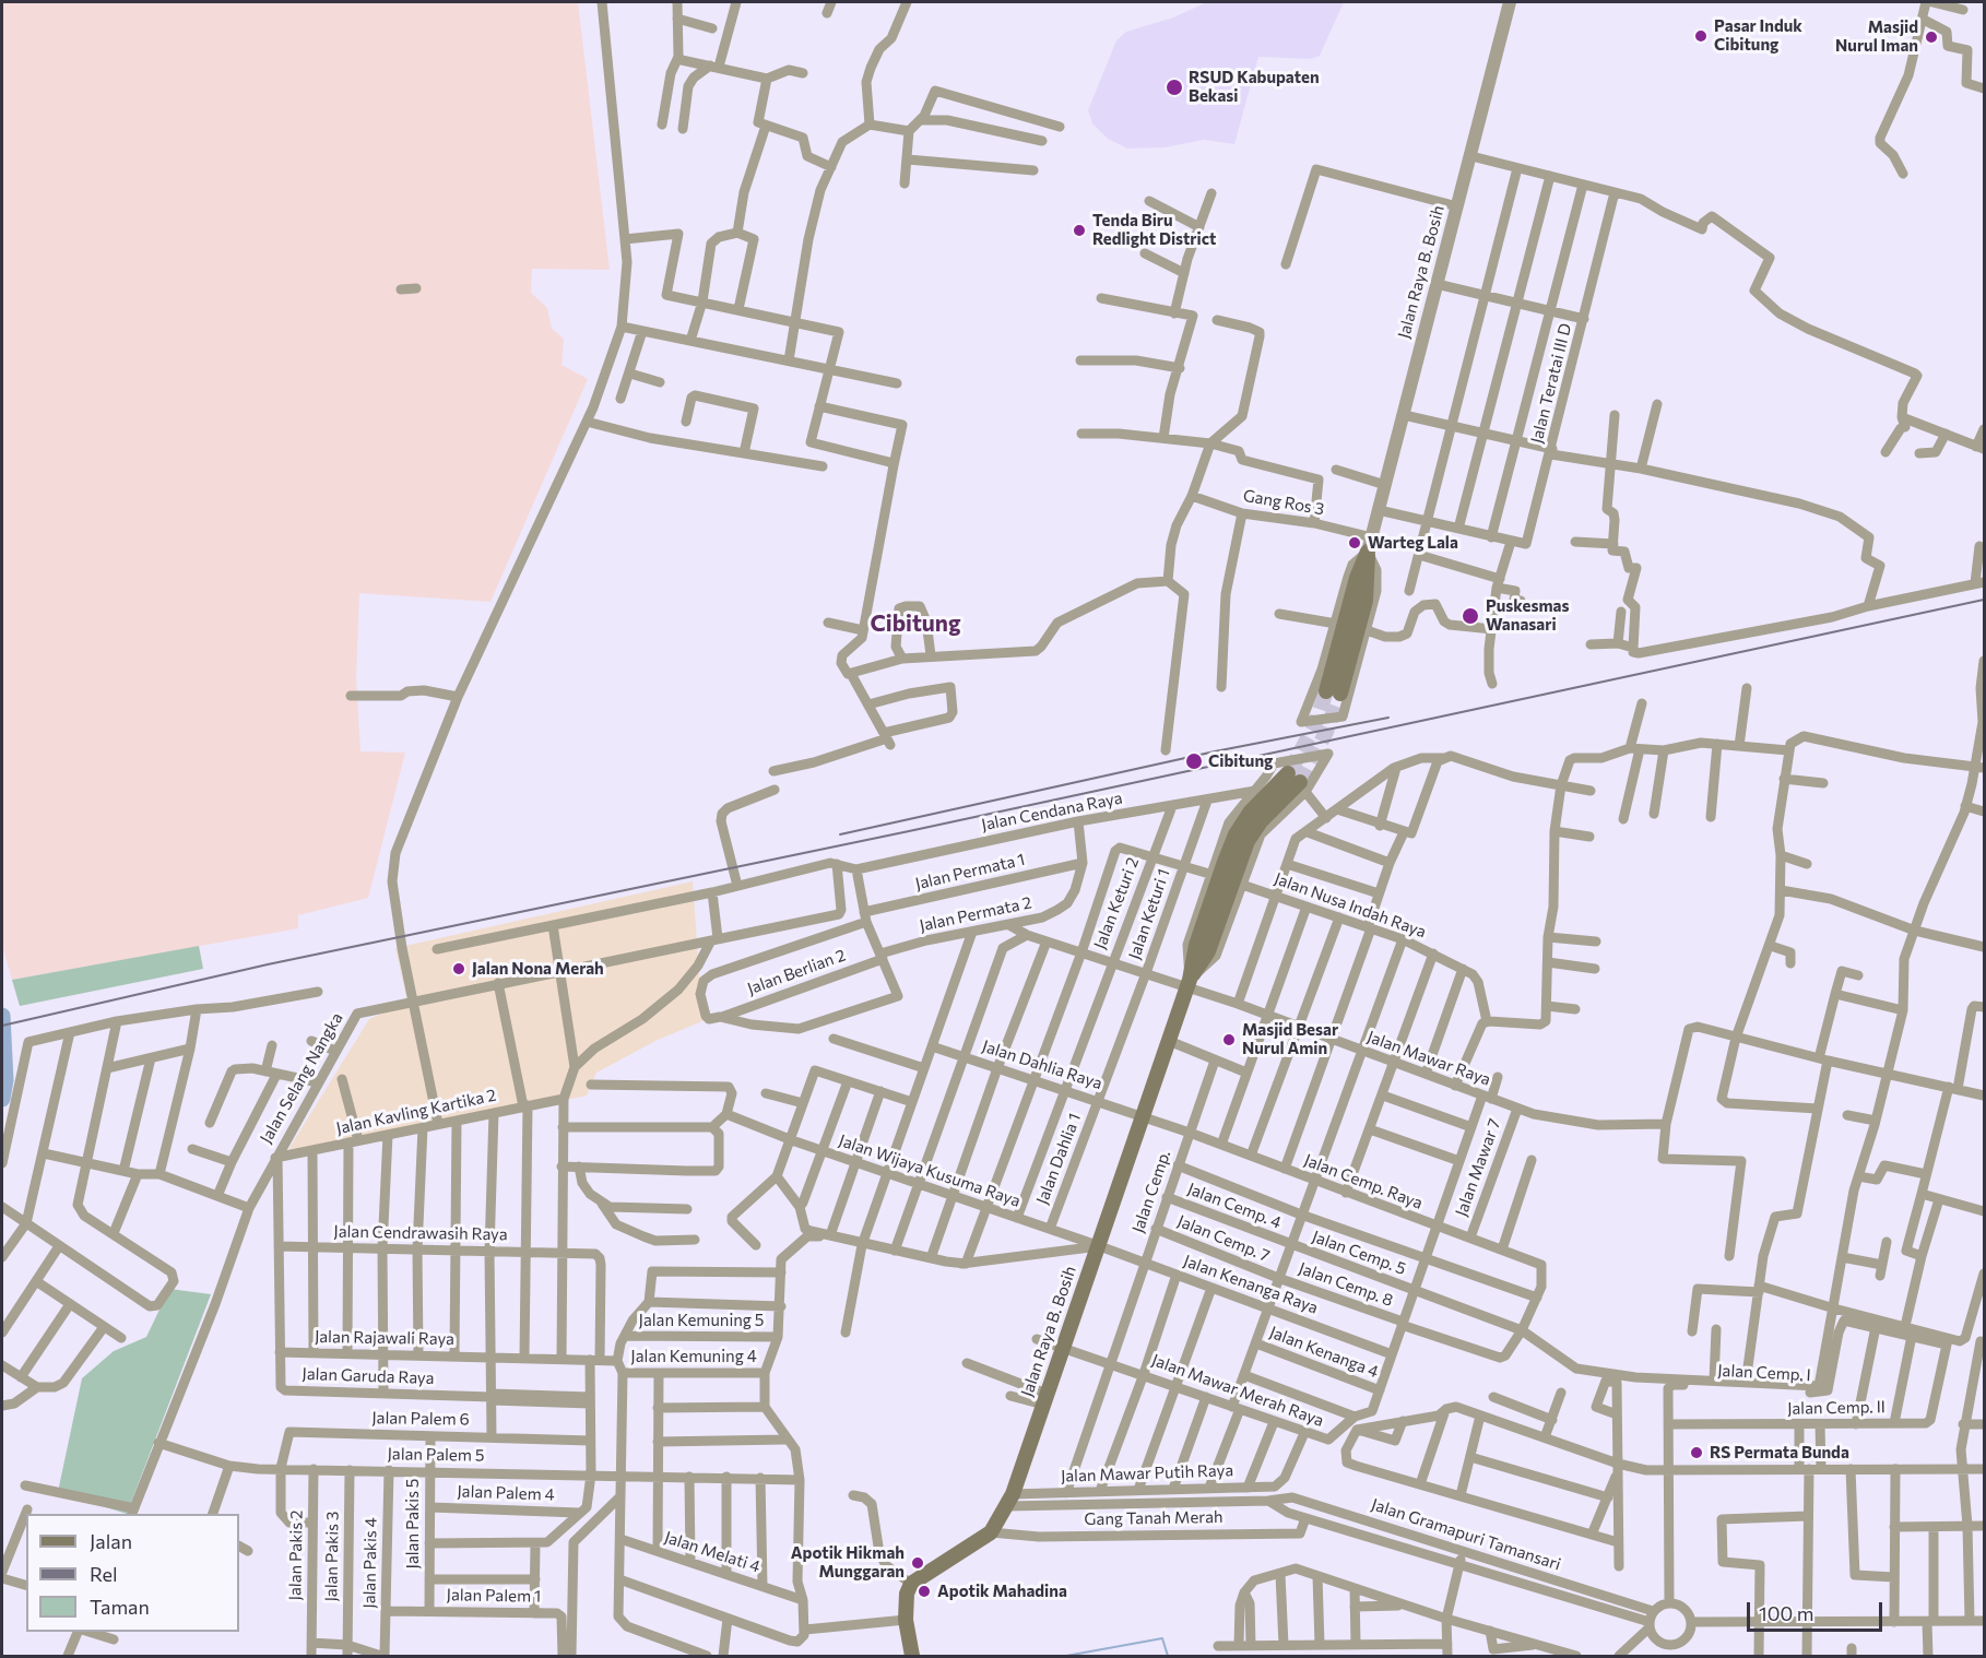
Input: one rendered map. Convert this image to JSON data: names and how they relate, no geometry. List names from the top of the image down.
{
  "streets": {
    "main road": ["Jalan Raya B. Bosih"],
    "street": [
      "Jalan Teratai III D",
      "Gang Ros 3",
      "Jalan Cendana Raya",
      "Jalan Permata 1",
      "Jalan Keturi 2",
      "Jalan Nusa Indah Raya",
      "Jalan Permata 2",
      "Jalan Keturi 1",
      "Jalan Berlian 2",
      "Jalan Mawar Raya",
      "Jalan Dahlia Raya",
      "Jalan Selang Nangka",
      "Jalan Kavling Kartika 2",
      "Jalan Dahlia 1",
      "Jalan Mawar 7",
      "Jalan Wijaya Kusuma Raya",
      "Jalan Cemp. Raya",
      "Jalan Cemp.",
      "Jalan Cemp. 4",
      "Jalan Cendrawasih Raya",
      "Jalan Cemp. 7",
      "Jalan Cemp. 5",
      "Jalan Kenanga Raya",
      "Jalan Cemp. 8",
      "Jalan Kemuning 5",
      "Jalan Rajawali Raya",
      "Jalan Kenanga 4",
      "Jalan Kemuning 4",
      "Jalan Cemp. I",
      "Jalan Garuda Raya",
      "Jalan Mawar Merah Raya",
      "Jalan Cemp. II",
      "Jalan Palem 6",
      "Jalan Palem 5",
      "Jalan Mawar Putih Raya",
      "Jalan Palem 4",
      "Gang Tanah Merah",
      "Jalan Pakis 5",
      "Jalan Gramapuri Tamansari",
      "Jalan Melati 4",
      "Jalan Pakis 2",
      "Jalan Pakis 3",
      "Jalan Pakis 4",
      "Jalan Palem 1"
    ]
  },
  "crossings": [
    ["Jalan Raya B. Bosih", "Gang Ros 3"],
    ["Jalan Raya B. Bosih", "Jalan Cendana Raya"],
    ["Jalan Raya B. Bosih", "Jalan Nusa Indah Raya"],
    ["Jalan Raya B. Bosih", "Jalan Mawar Raya"],
    ["Jalan Raya B. Bosih", "Jalan Dahlia Raya"],
    ["Jalan Raya B. Bosih", "Jalan Wijaya Kusuma Raya"],
    ["Jalan Raya B. Bosih", "Jalan Cemp. Raya"],
    ["Jalan Raya B. Bosih", "Jalan Kenanga Raya"],
    ["Jalan Raya B. Bosih", "Jalan Mawar Merah Raya"],
    ["Jalan Raya B. Bosih", "Jalan Mawar Putih Raya"],
    ["Jalan Raya B. Bosih", "Gang Tanah Merah"],
    ["Jalan Raya B. Bosih", "Jalan Gramapuri Tamansari"],
    ["Jalan Cendana Raya", "Jalan Keturi 2"],
    ["Jalan Cendana Raya", "Jalan Permata 2"],
    ["Jalan Cendana Raya", "Jalan Keturi 1"],
    ["Jalan Permata 1", "Jalan Permata 2"],
    ["Jalan Permata 1", "Jalan Berlian 2"],
    ["Jalan Keturi 2", "Jalan Mawar Raya"],
    ["Jalan Keturi 2", "Jalan Dahlia Raya"],
    ["Jalan Keturi 2", "Jalan Wijaya Kusuma Raya"],
    ["Jalan Permata 2", "Jalan Berlian 2"],
    ["Jalan Permata 2", "Jalan Mawar Raya"],
    ["Jalan Keturi 1", "Jalan Mawar Raya"],
    ["Jalan Keturi 1", "Jalan Dahlia Raya"],
    ["Jalan Keturi 1", "Jalan Dahlia 1"],
    ["Jalan Mawar Raya", "Jalan Mawar 7"],
    ["Jalan Dahlia Raya", "Jalan Dahlia 1"],
    ["Jalan Dahlia Raya", "Jalan Cemp. Raya"],
    ["Jalan Selang Nangka", "Jalan Kavling Kartika 2"],
    ["Jalan Selang Nangka", "Jalan Palem 5"],
    ["Jalan Dahlia 1", "Jalan Wijaya Kusuma Raya"],
    ["Jalan Mawar 7", "Jalan Cemp. Raya"],
    ["Jalan Wijaya Kusuma Raya", "Jalan Kenanga Raya"],
    ["Jalan Cemp. Raya", "Jalan Cemp."],
    ["Jalan Cemp.", "Jalan Cemp. 4"],
    ["Jalan Cemp.", "Jalan Cemp. 7"],
    ["Jalan Cemp.", "Jalan Kenanga Raya"],
    ["Jalan Cemp.", "Jalan Mawar Merah Raya"],
    ["Jalan Cemp.", "Jalan Mawar Putih Raya"],
    ["Jalan Cemp. 4", "Jalan Cemp. 5"],
    ["Jalan Cendrawasih Raya", "Jalan Rajawali Raya"],
    ["Jalan Cemp. 7", "Jalan Cemp. 8"],
    ["Jalan Cemp. 5", "Jalan Cemp. 8"],
    ["Jalan Rajawali Raya", "Jalan Garuda Raya"],
    ["Jalan Kenanga 4", "Jalan Mawar Merah Raya"],
    ["Jalan Cemp. I", "Jalan Cemp. II"],
    ["Jalan Mawar Merah Raya", "Jalan Mawar Putih Raya"],
    ["Jalan Palem 6", "Jalan Palem 5"],
    ["Jalan Palem 6", "Jalan Pakis 5"],
    ["Jalan Palem 5", "Jalan Pakis 5"],
    ["Jalan Palem 5", "Jalan Pakis 2"],
    ["Jalan Palem 5", "Jalan Pakis 3"],
    ["Jalan Palem 5", "Jalan Pakis 4"],
    ["Jalan Mawar Putih Raya", "Jalan Gramapuri Tamansari"],
    ["Jalan Palem 4", "Jalan Pakis 5"],
    ["Gang Tanah Merah", "Jalan Gramapuri Tamansari"],
    ["Jalan Pakis 5", "Jalan Palem 1"],
    ["Jalan Pakis 4", "Jalan Palem 1"]
  ],
  "districts": ["Cibitung"],
  "places": [
    "Pasar Induk Cibitung",
    "Masjid Nurul Iman",
    "RSUD Kabupaten Bekasi",
    "Tenda Biru Redlight District",
    "Warteg Lala",
    "Puskesmas Wanasari",
    "Cibitung",
    "Jalan Nona Merah",
    "Masjid Besar Nurul Amin",
    "RS Permata Bunda",
    "Apotik Hikmah Munggaran",
    "Apotik Mahadina"
  ],
  "legend": ["Jalan", "Rel", "Taman"],
  "scale_bar": "100 m"
}
